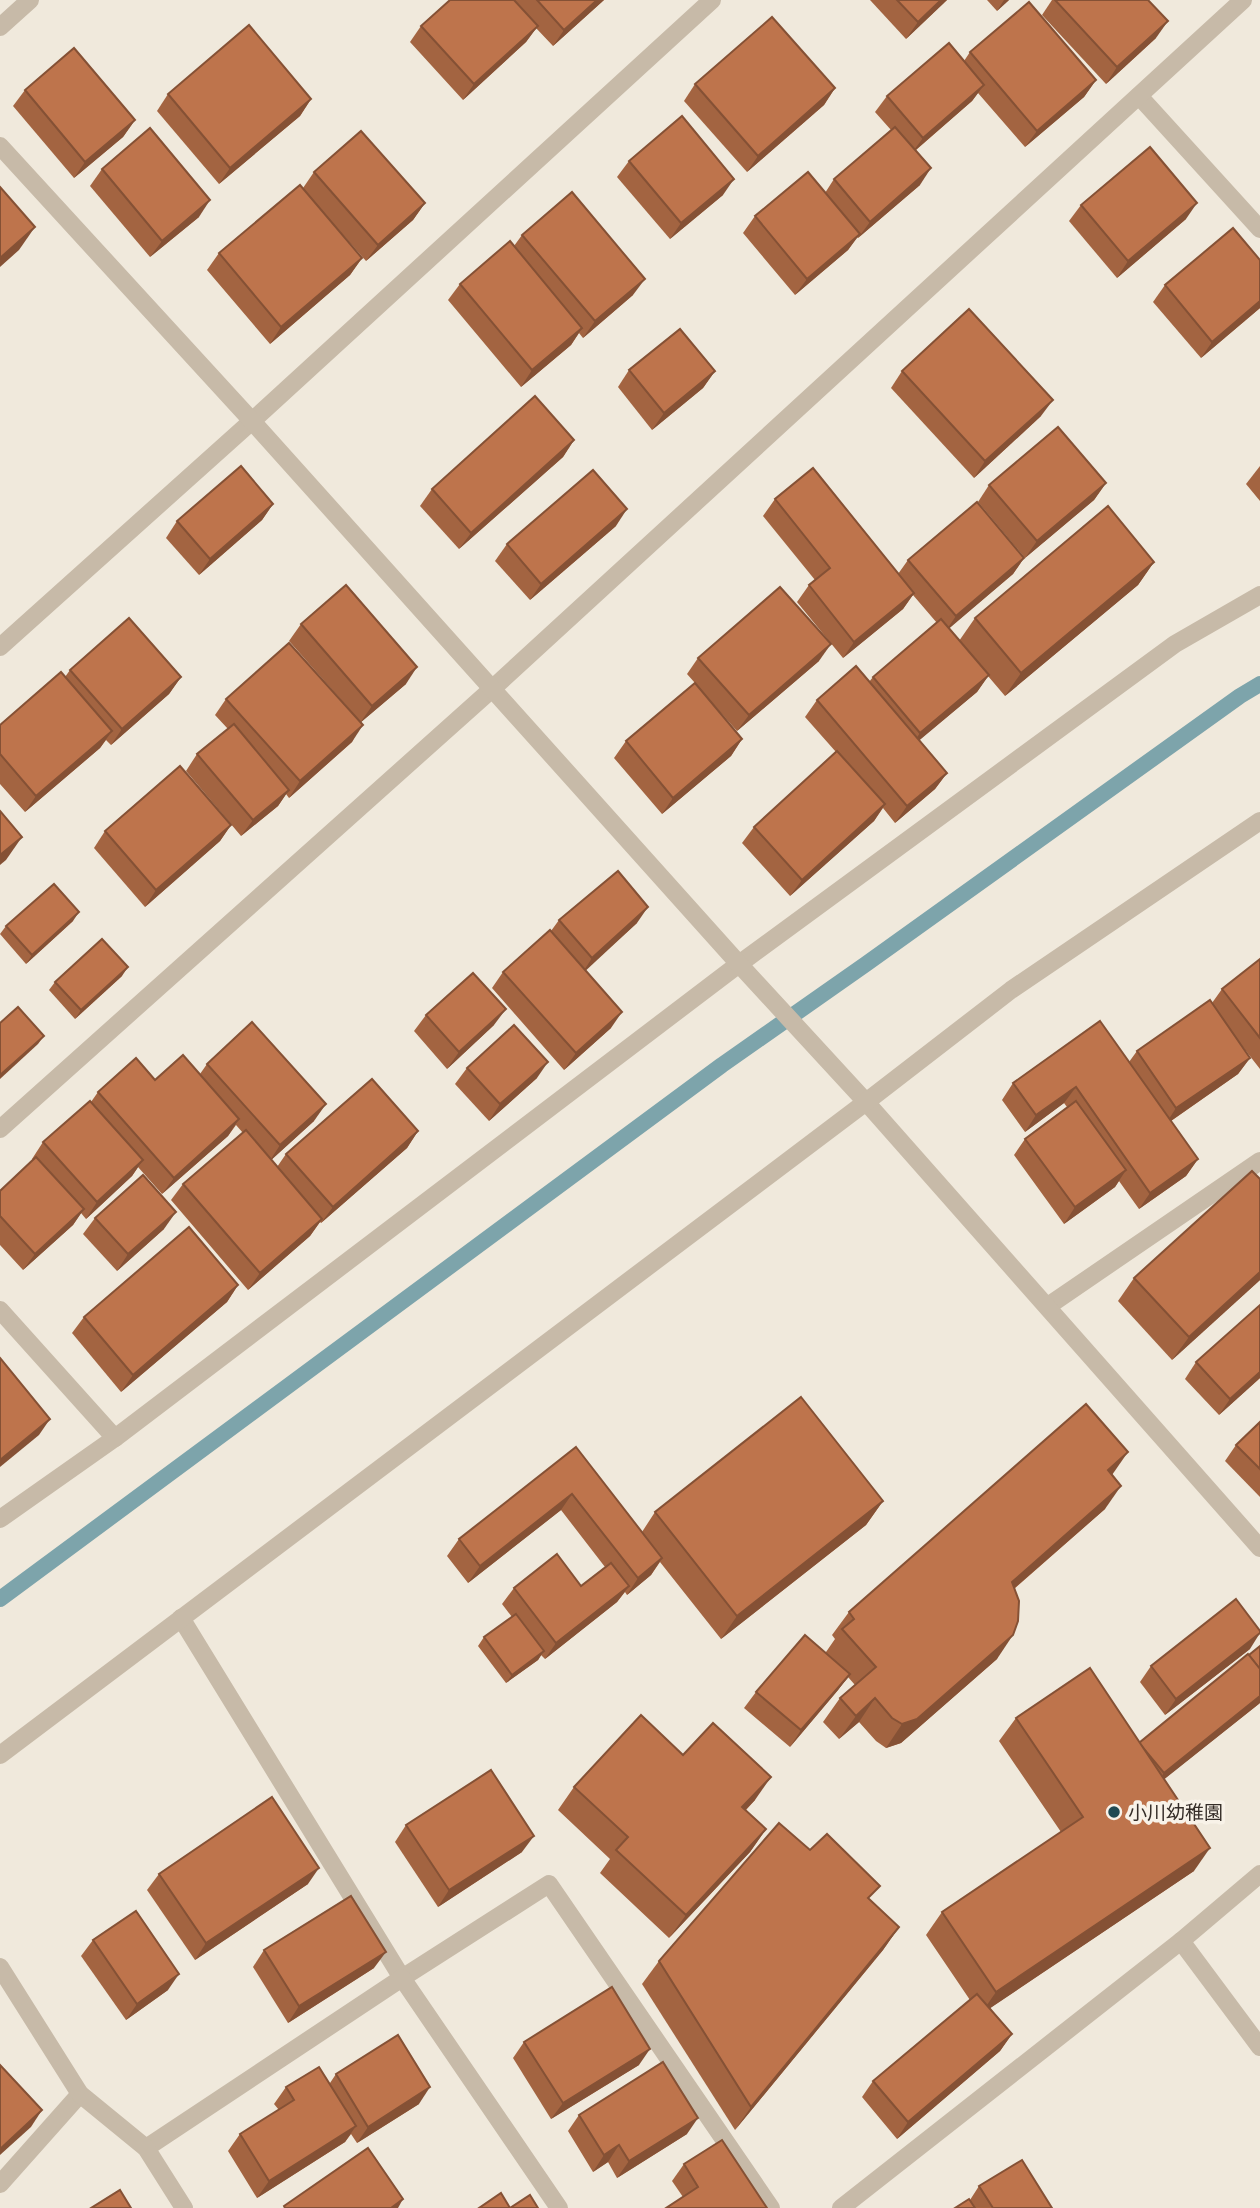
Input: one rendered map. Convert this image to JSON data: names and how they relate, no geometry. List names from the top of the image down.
{
  "places": ["小川幼稚園"]
}
